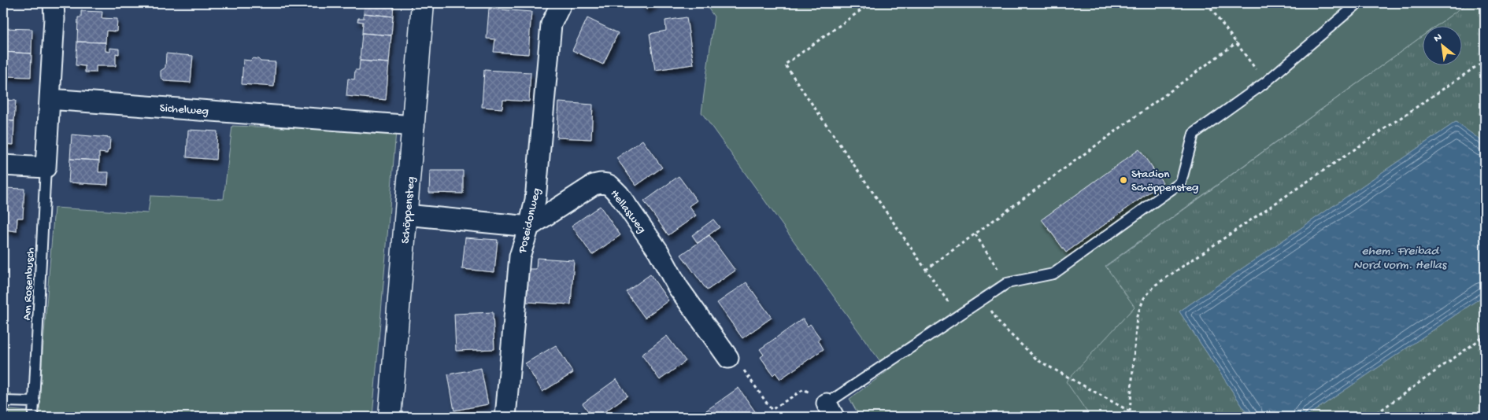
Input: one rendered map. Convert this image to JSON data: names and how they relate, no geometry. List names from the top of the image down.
{
  "streets": {
    "street": [
      "Sichelweg",
      "Schöppensteg",
      "Hellasweg",
      "Poseidonweg"
    ],
    "lane": ["Am Rosenbusch"]
  },
  "crossings": [
    ["Sichelweg", "Schöppensteg"],
    ["Hellasweg", "Poseidonweg"]
  ],
  "water": ["ehem. Freibad Nord vorm. Hellas"],
  "places": ["Stadion Schöppensteg"],
  "north": "top left"
}
